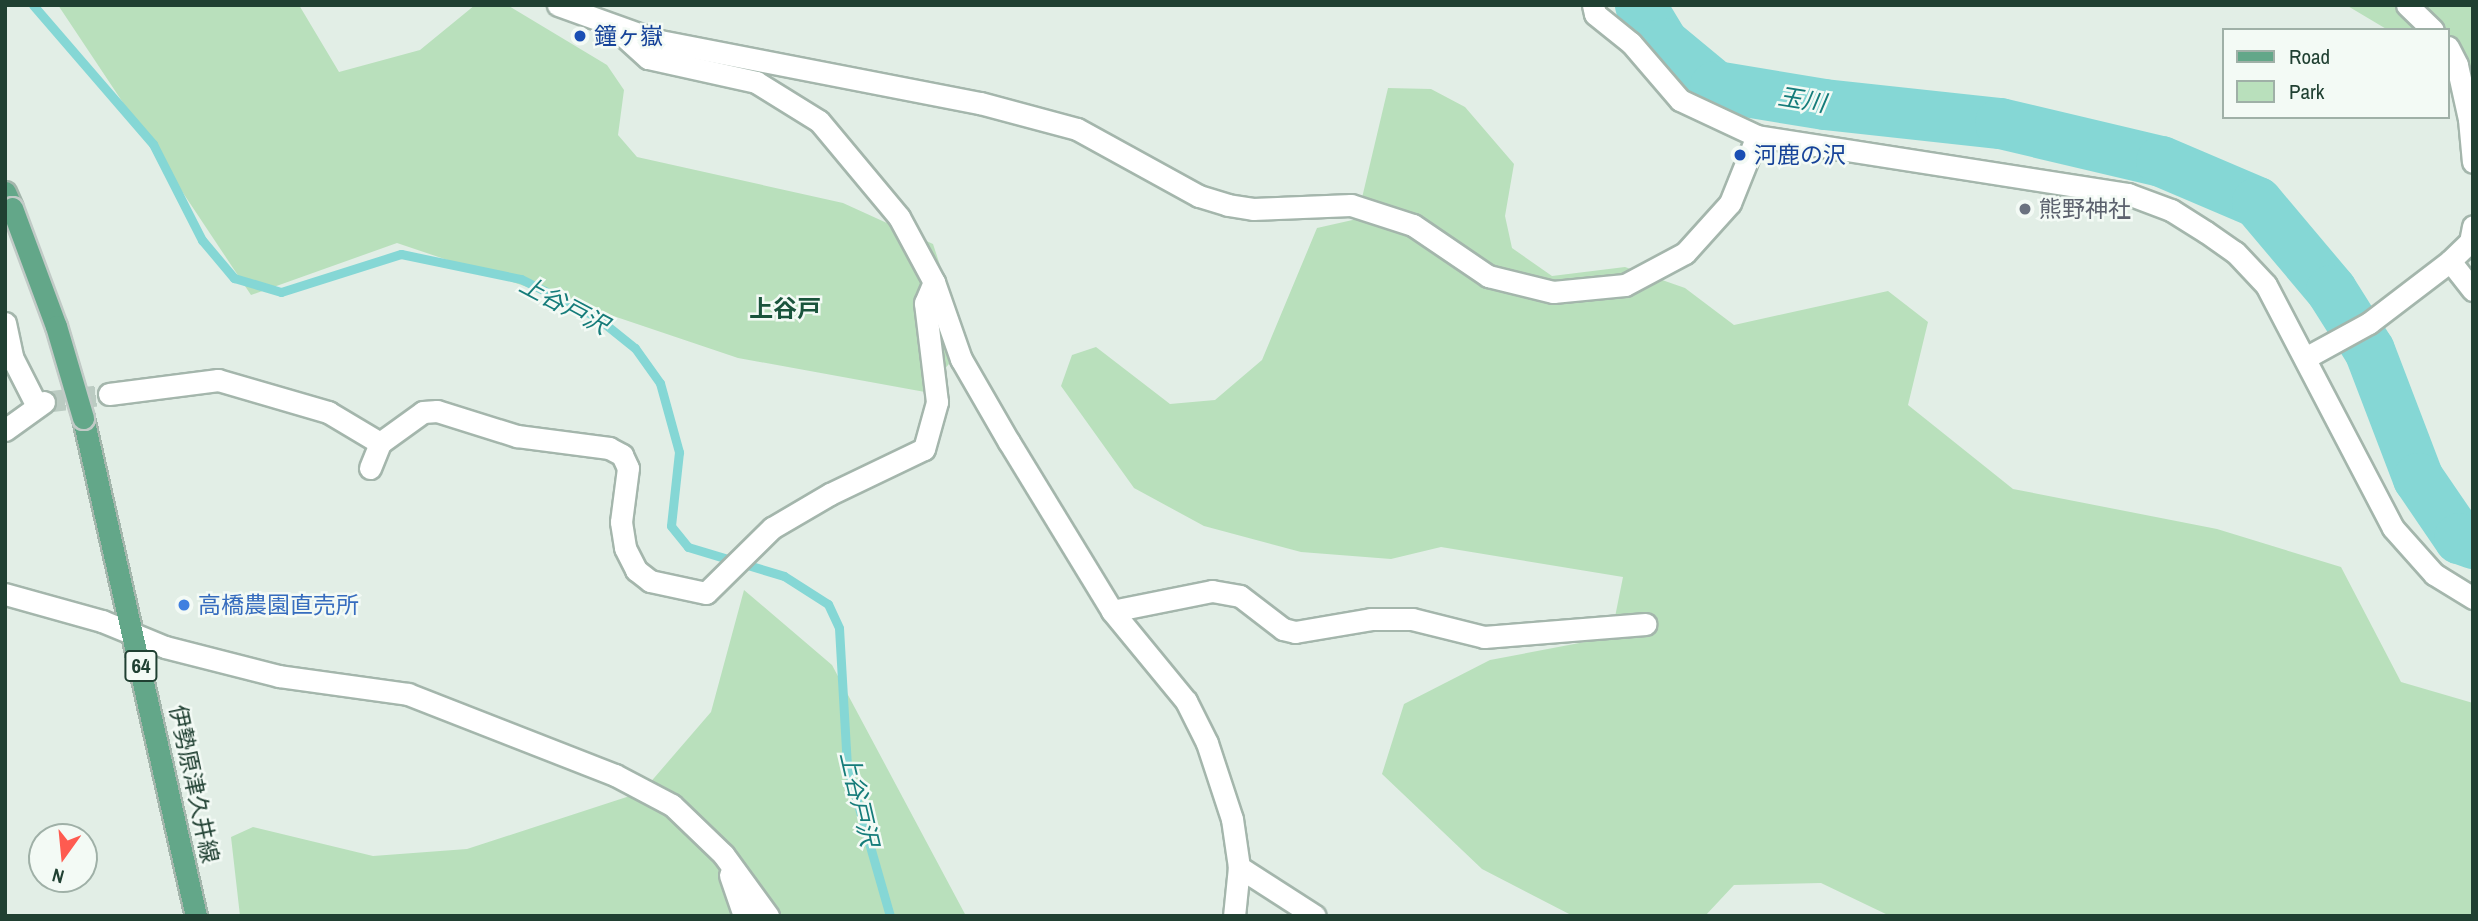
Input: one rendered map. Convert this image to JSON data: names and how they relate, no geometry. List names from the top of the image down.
{
  "streets": {
    "main road": ["64", "伊勢原津久井線"]
  },
  "districts": ["上谷戸"],
  "water": ["玉川", "上谷戸沢"],
  "places": [
    "鐘ヶ嶽",
    "河鹿の沢",
    "熊野神社",
    "高橋農園直売所"
  ],
  "legend": ["Road", "Park"],
  "north": "bottom"
}
